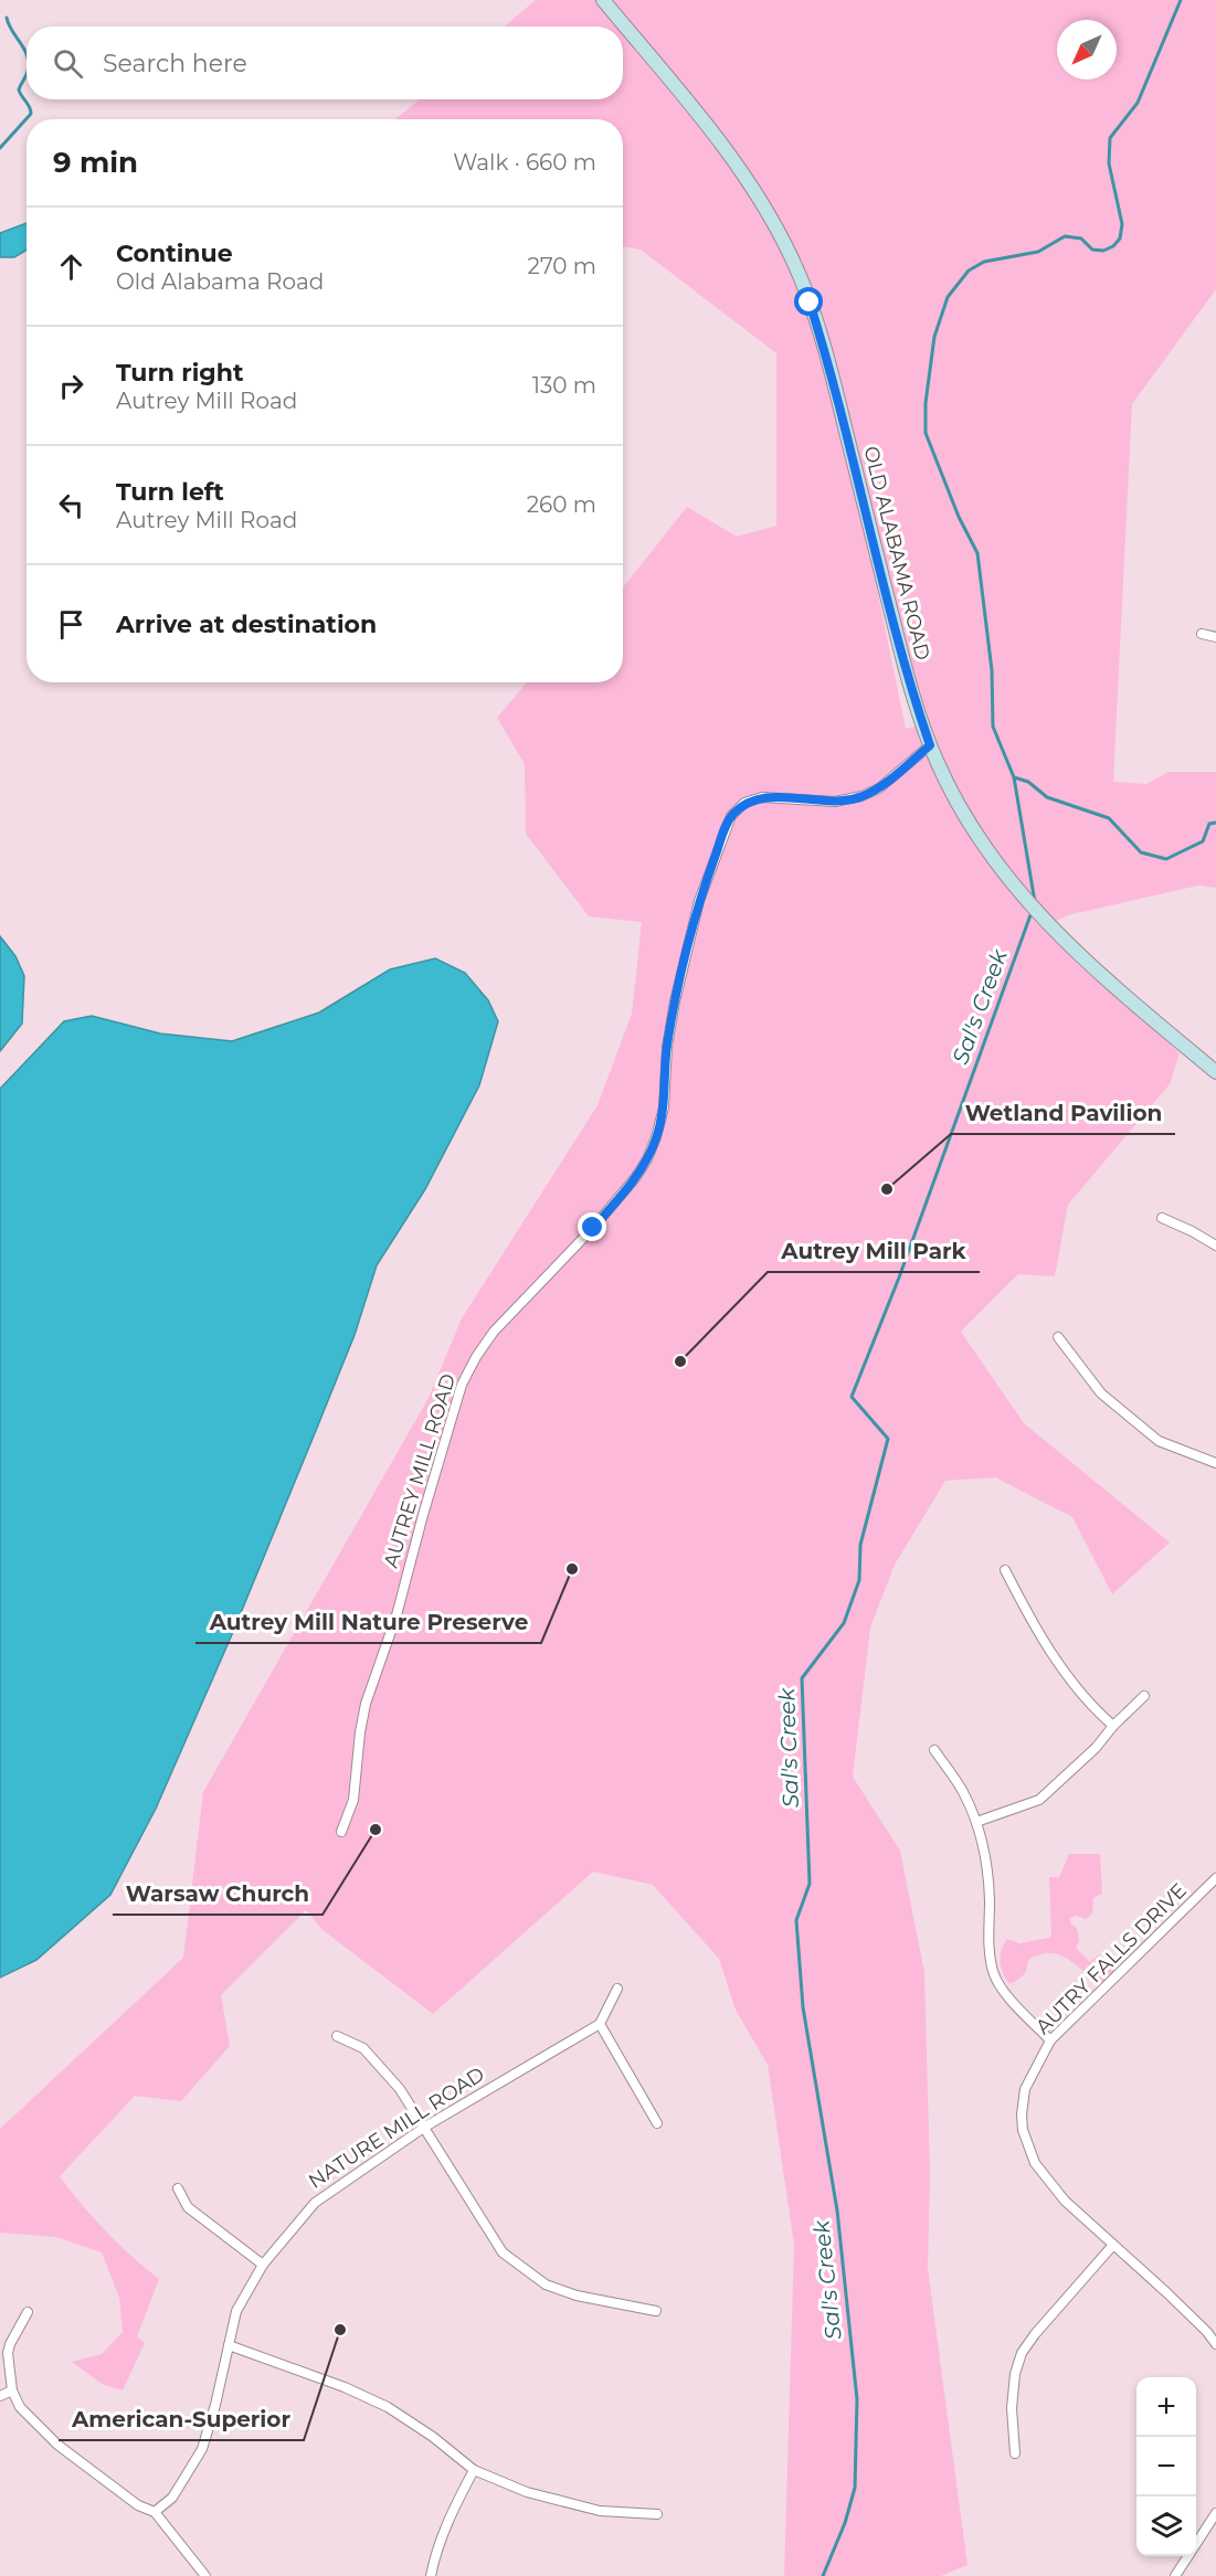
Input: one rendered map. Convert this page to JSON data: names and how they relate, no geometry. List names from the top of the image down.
{
  "streets": {
    "main road": ["OLD ALABAMA ROAD"],
    "street": ["AUTREY MILL ROAD", "AUTRY FALLS DRIVE", "NATURE MILL ROAD"]
  },
  "crossings": [
    ["OLD ALABAMA ROAD", "AUTREY MILL ROAD"]
  ],
  "water": ["Sal's Creek"],
  "places": [
    "Wetland Pavilion",
    "Autrey Mill Park",
    "Autrey Mill Nature Preserve",
    "Warsaw Church",
    "American-Superior"
  ],
  "north": "bottom left",
  "page": {
    "search": "Search here",
    "heading": ["9 min", "Walk · 660 m"],
    "list": [
      ["Continue", "Old Alabama Road", "270 m"],
      ["Turn right", "Autrey Mill Road", "130 m"],
      ["Turn left", "Autrey Mill Road", "260 m"],
      "Arrive at destination"
    ],
    "map_buttons": ["+", "−"]
  }
}
